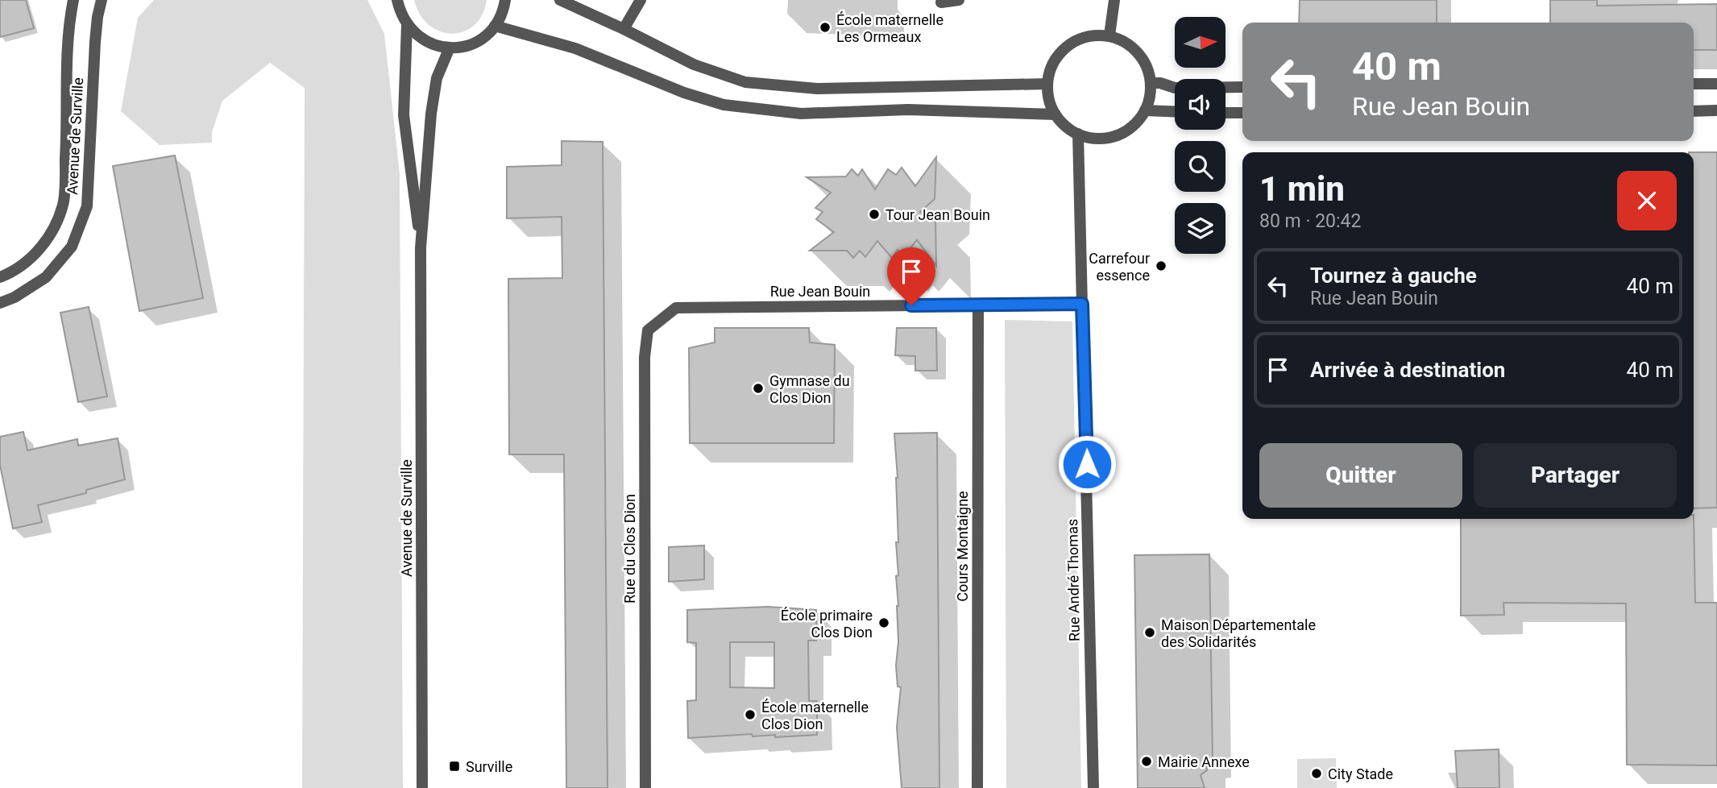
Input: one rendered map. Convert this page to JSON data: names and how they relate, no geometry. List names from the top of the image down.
{
  "streets": {
    "street": [
      "Avenue de Surville",
      "Rue Jean Bouin",
      "Cours Montaigne",
      "Rue du Clos Dion",
      "Rue André Thomas"
    ]
  },
  "crossings": [
    ["Rue Jean Bouin", "Cours Montaigne"],
    ["Rue Jean Bouin", "Rue du Clos Dion"],
    ["Rue Jean Bouin", "Rue André Thomas"]
  ],
  "places": {
    "other": [
      "École maternelle Les Ormeaux",
      "Tour Jean Bouin",
      "Carrefour essence",
      "Gymnase du Clos Dion",
      "École primaire Clos Dion",
      "Maison Départementale des Solidarités",
      "École maternelle Clos Dion",
      "Mairie Annexe",
      "City Stade"
    ],
    "transit": ["Surville"]
  },
  "north": "right",
  "page": {
    "turn": ["40 m", "Rue Jean Bouin"],
    "heading": ["1 min", "80 m · 20:42"],
    "list": [
      {
        "name": "Tournez à gauche",
        "note": "Rue Jean Bouin",
        "value": "40 m"
      },
      {
        "name": "Arrivée à destination",
        "value": "40 m"
      }
    ],
    "buttons": ["Quitter", "Partager"]
  }
}
